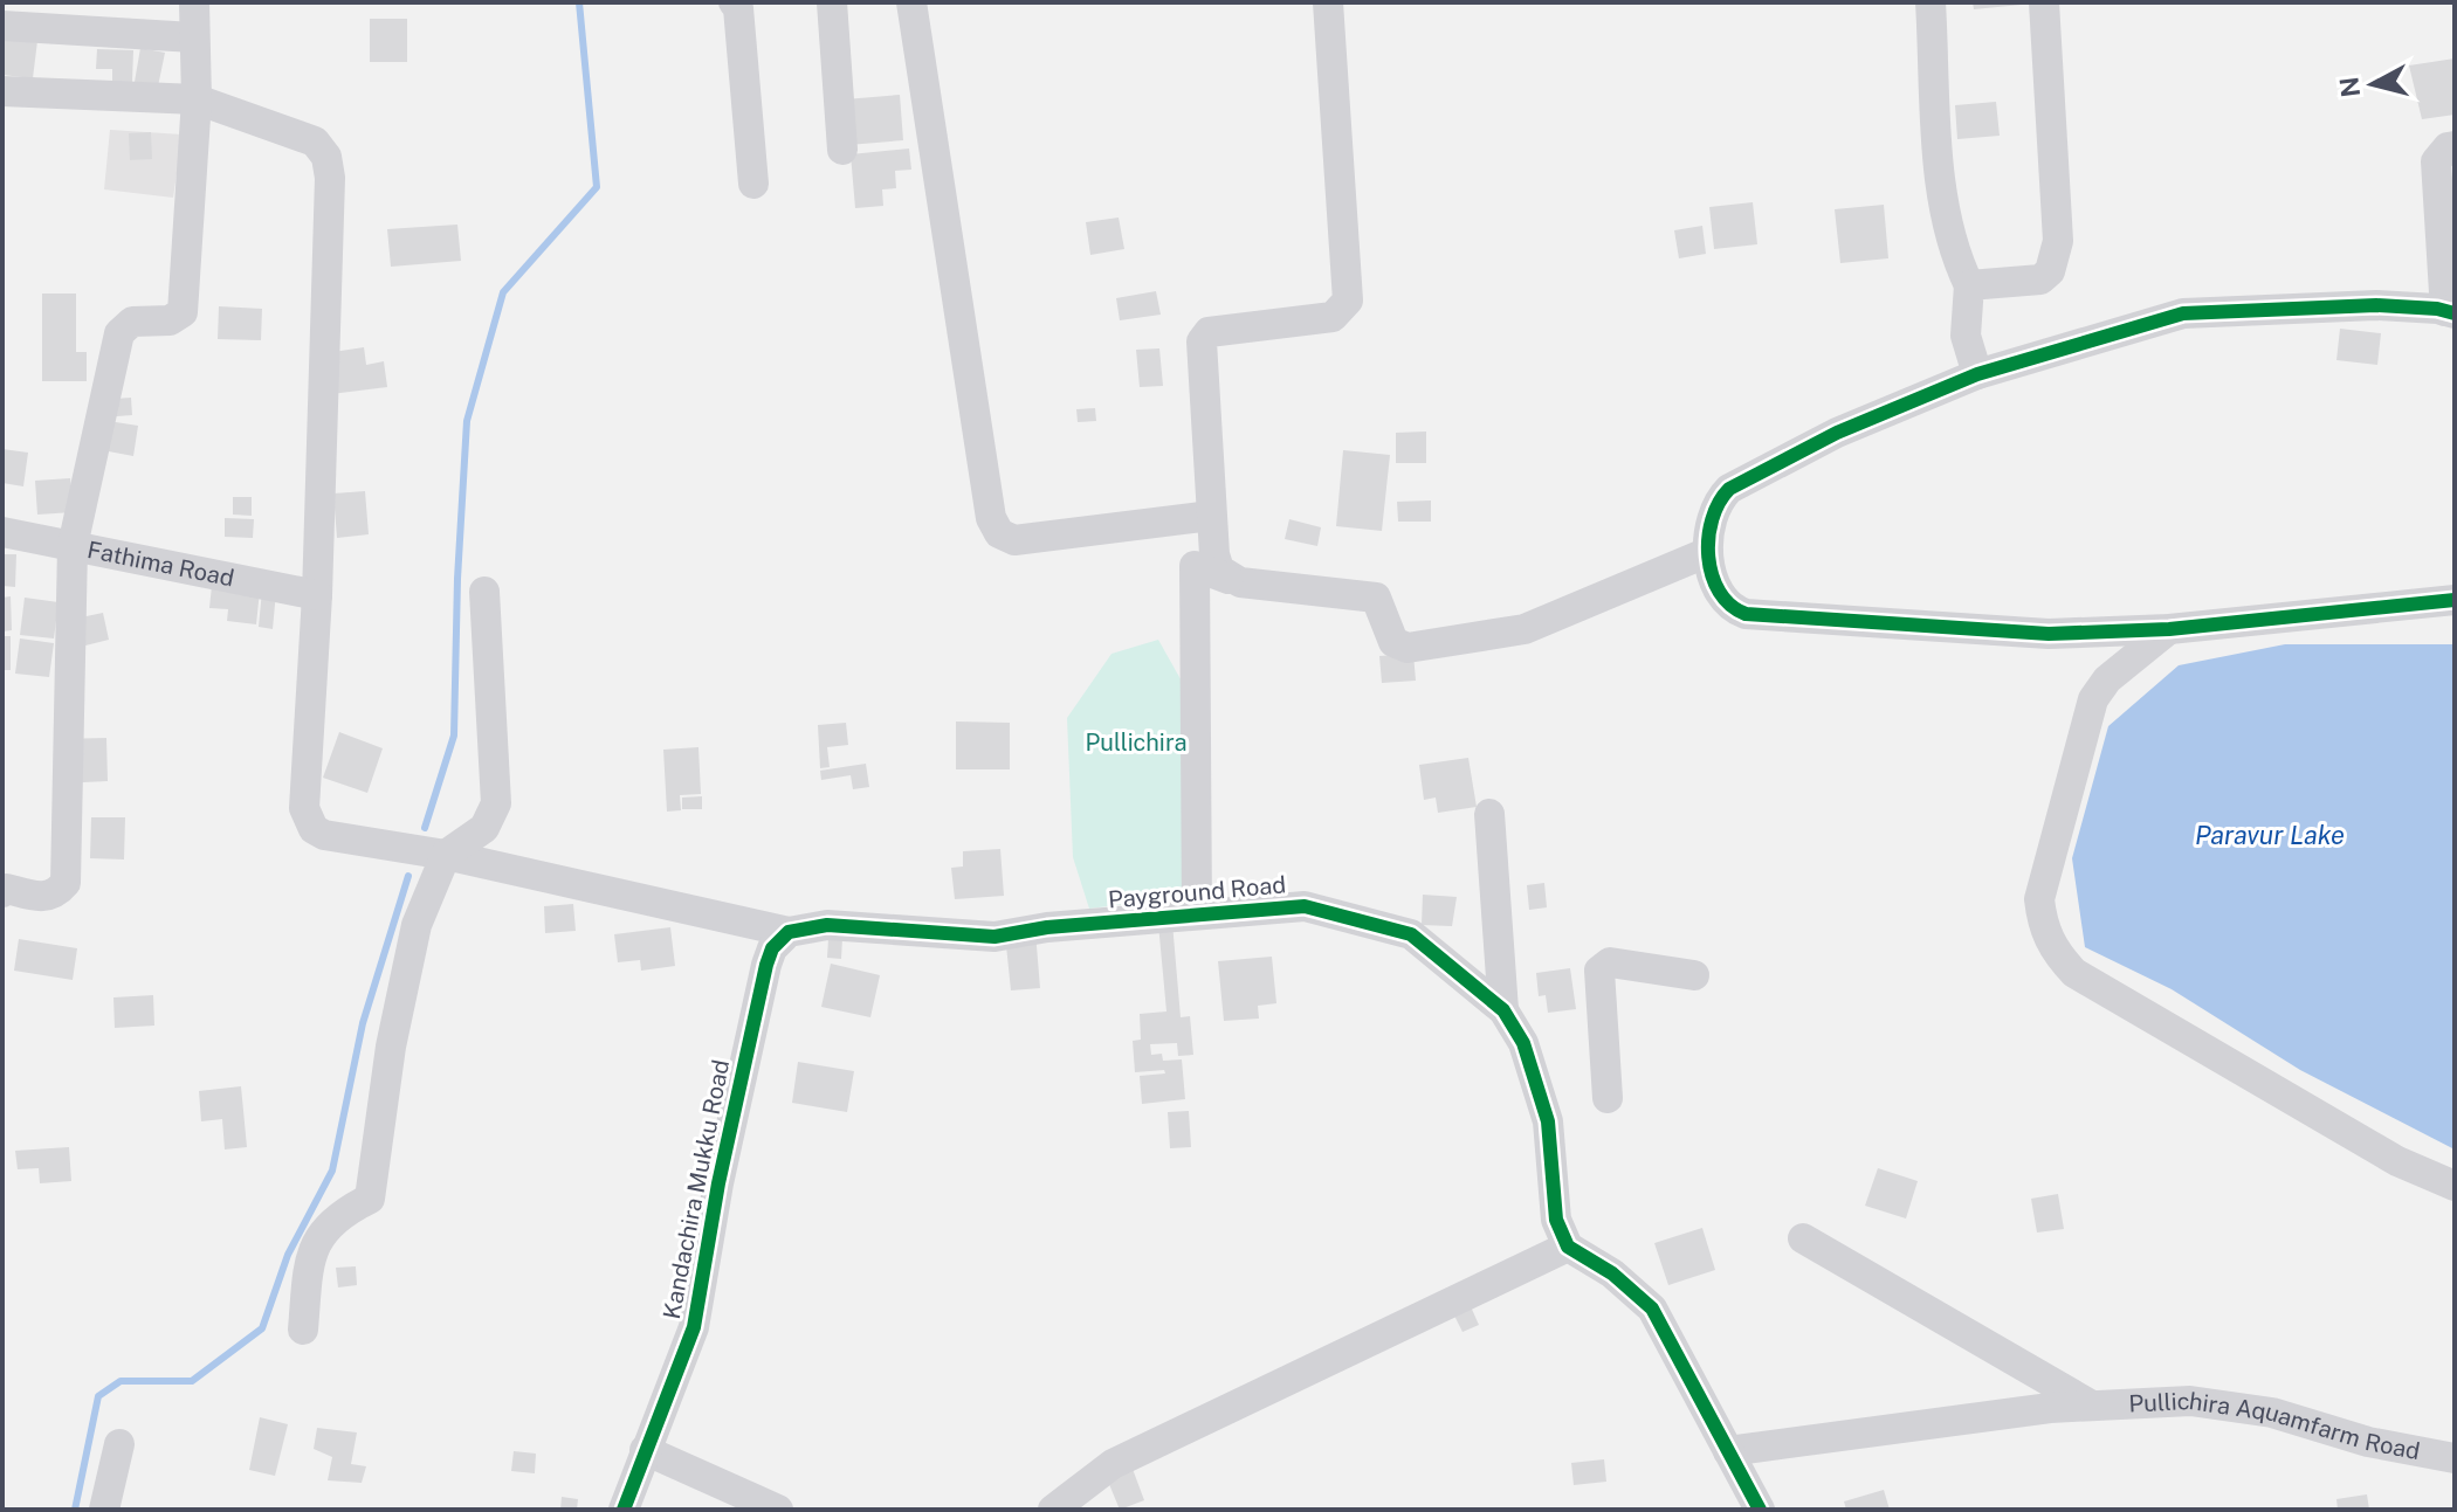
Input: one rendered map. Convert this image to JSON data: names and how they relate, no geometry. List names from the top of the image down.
{
  "streets": {
    "street": [
      "Fathima Road",
      "Payground Road",
      "Kandachira Mukku Road",
      "Pullichira Aquamfarm Road"
    ]
  },
  "crossings": [
    ["Payground Road", "Kandachira Mukku Road"]
  ],
  "water": ["Paravur Lake"],
  "parks": ["Pullichira"],
  "north": "left"
}
